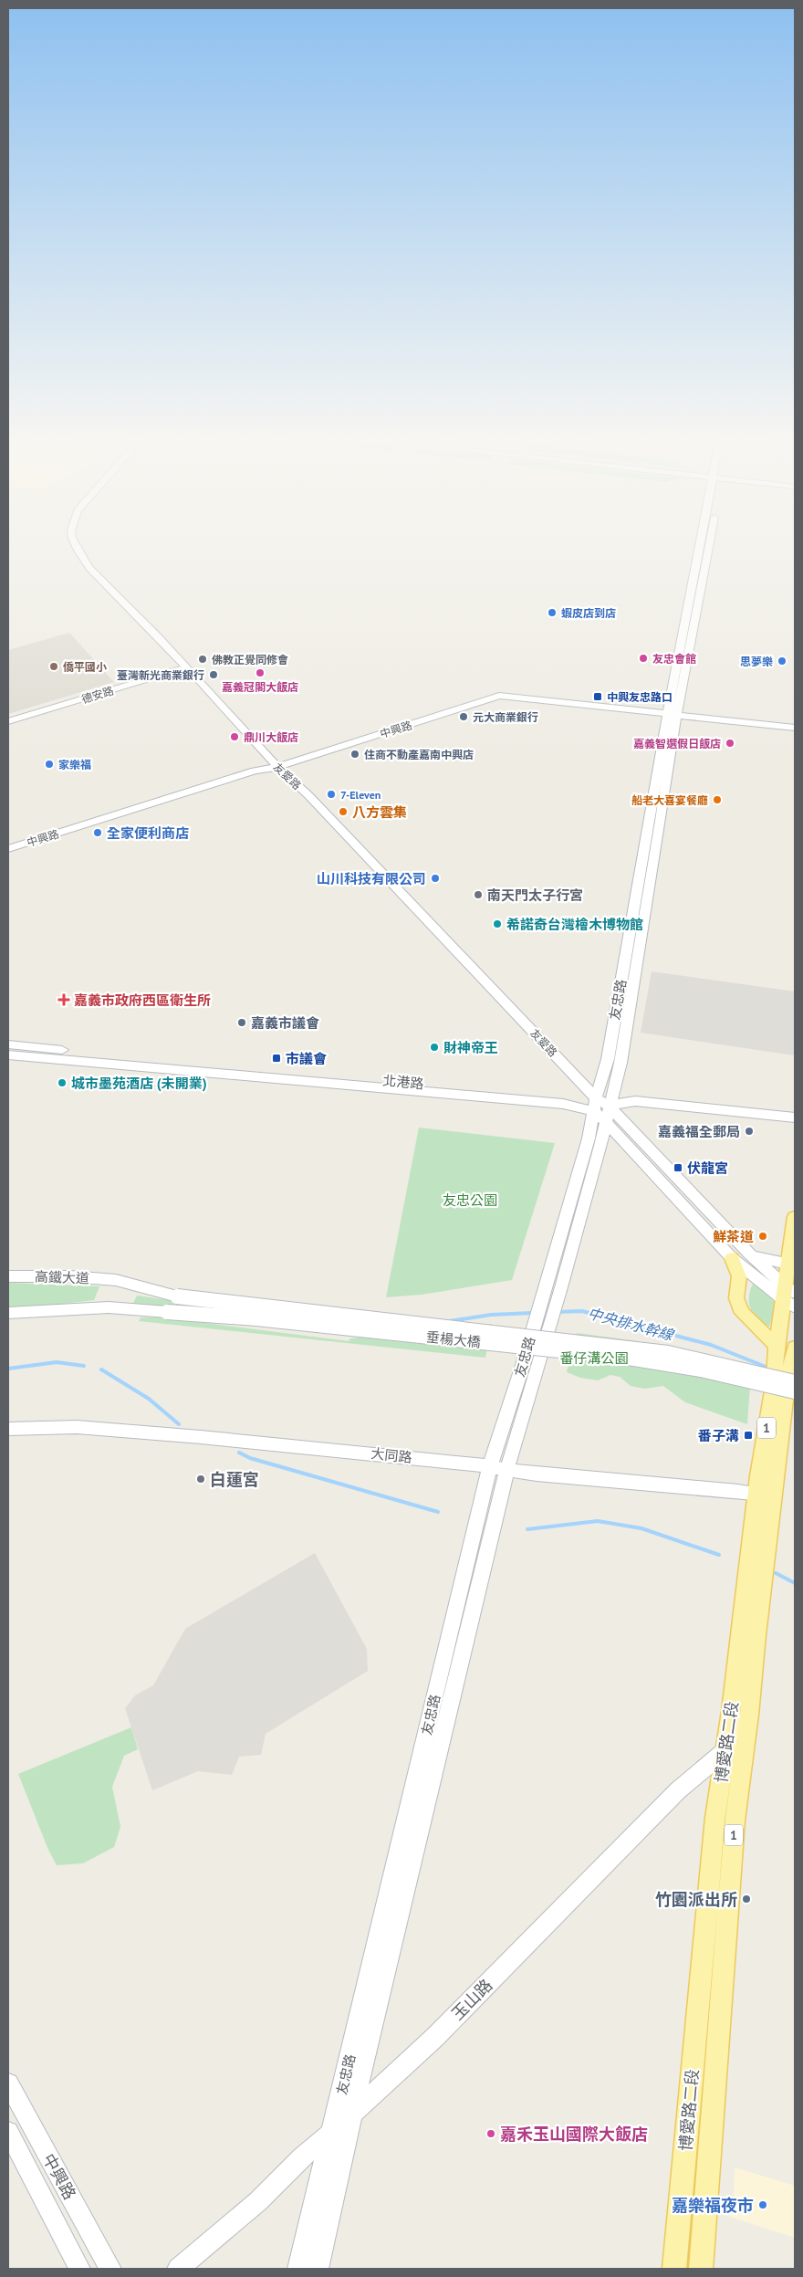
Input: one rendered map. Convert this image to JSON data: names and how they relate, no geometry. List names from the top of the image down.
{
  "streets": {
    "main road": ["1", "博愛路二段"],
    "street": [
      "德安路",
      "中興路",
      "友愛路",
      "友忠路",
      "北港路",
      "高鐵大道",
      "垂楊大橋",
      "大同路",
      "玉山路"
    ]
  },
  "crossings": [
    ["德安路", "友愛路"],
    ["中興路", "友愛路"],
    ["中興路", "友忠路"],
    ["友愛路", "友忠路"],
    ["友愛路", "北港路"],
    ["友忠路", "北港路"],
    ["友忠路", "大同路"],
    ["友忠路", "玉山路"],
    ["高鐵大道", "垂楊大橋"],
    ["垂楊大橋", "博愛路二段"],
    ["大同路", "博愛路二段"],
    ["博愛路二段", "玉山路"]
  ],
  "water": ["中央排水幹線"],
  "parks": ["友忠公園", "番仔溝公園"],
  "places": {
    "other": [
      "蝦皮店到店",
      "友忠會館",
      "佛教正覺同修會",
      "思夢樂",
      "僑平國小",
      "嘉義冠閣大飯店",
      "臺灣新光商業銀行",
      "元大商業銀行",
      "鼎川大飯店",
      "嘉義智選假日飯店",
      "住商不動產嘉南中興店",
      "家樂福",
      "7-Eleven",
      "船老大喜宴餐廳",
      "八方雲集",
      "全家便利商店",
      "山川科技有限公司",
      "南天門太子行宮",
      "希諾奇台灣檜木博物館",
      "嘉義市議會",
      "財神帝王",
      "城市墨苑酒店 (未開業)",
      "嘉義福全郵局",
      "鮮茶道",
      "白蓮宮",
      "竹園派出所",
      "嘉禾玉山國際大飯店",
      "嘉樂福夜市"
    ],
    "transit": [
      "中興友忠路口",
      "市議會",
      "伏龍宮",
      "番子溝"
    ],
    "health": ["嘉義市政府西區衛生所"]
  }
}
